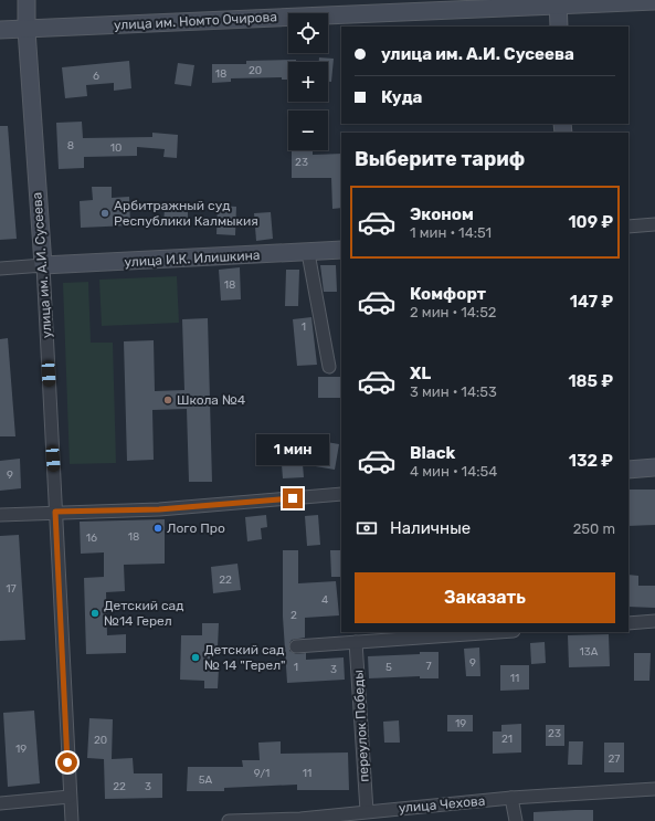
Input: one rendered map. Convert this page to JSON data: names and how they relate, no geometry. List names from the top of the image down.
{
  "streets": {
    "street": [
      "улица им. Номто Очирова",
      "улица И.К. Илишкина",
      "улица им. А.И. Сусеева",
      "переулок Победы",
      "улица Чехова"
    ]
  },
  "crossings": [
    ["улица им. Номто Очирова", "улица им. А.И. Сусеева"],
    ["улица И.К. Илишкина", "улица им. А.И. Сусеева"],
    ["переулок Победы", "улица Чехова"]
  ],
  "places": [
    "Арбитражный суд Республики Калмыкия",
    "Школа №4",
    "Лого Про",
    "Детский сад №14 Герел",
    "Детский сад № 14 \"Герел\""
  ],
  "house_numbers": [
    "20",
    "18",
    "6",
    "8",
    "10",
    "23",
    "18",
    "1",
    "9",
    "18",
    "16",
    "22",
    "17",
    "4",
    "2",
    "13А",
    "9",
    "7",
    "1",
    "5",
    "3",
    "11",
    "19",
    "23",
    "21",
    "20",
    "19",
    "27",
    "9/1",
    "11",
    "5А",
    "22",
    "3"
  ],
  "page": {
    "map_buttons": ["+", "−"],
    "banner": ["улица им. А.И. Сусеева", "Куда"],
    "heading": "Выберите тариф",
    "list": [
      {
        "name": "Эконом",
        "note": "1 мин · 14:51",
        "value": "109 ₽"
      },
      {
        "name": "Комфорт",
        "note": "2 мин · 14:52",
        "value": "147 ₽"
      },
      {
        "name": "XL",
        "note": "3 мин · 14:53",
        "value": "185 ₽"
      },
      {
        "name": "Black",
        "note": "4 мин · 14:54",
        "value": "132 ₽"
      }
    ],
    "bubble": "1 мин",
    "pay": ["Наличные", "250 m"],
    "buttons": "Заказать"
  }
}
